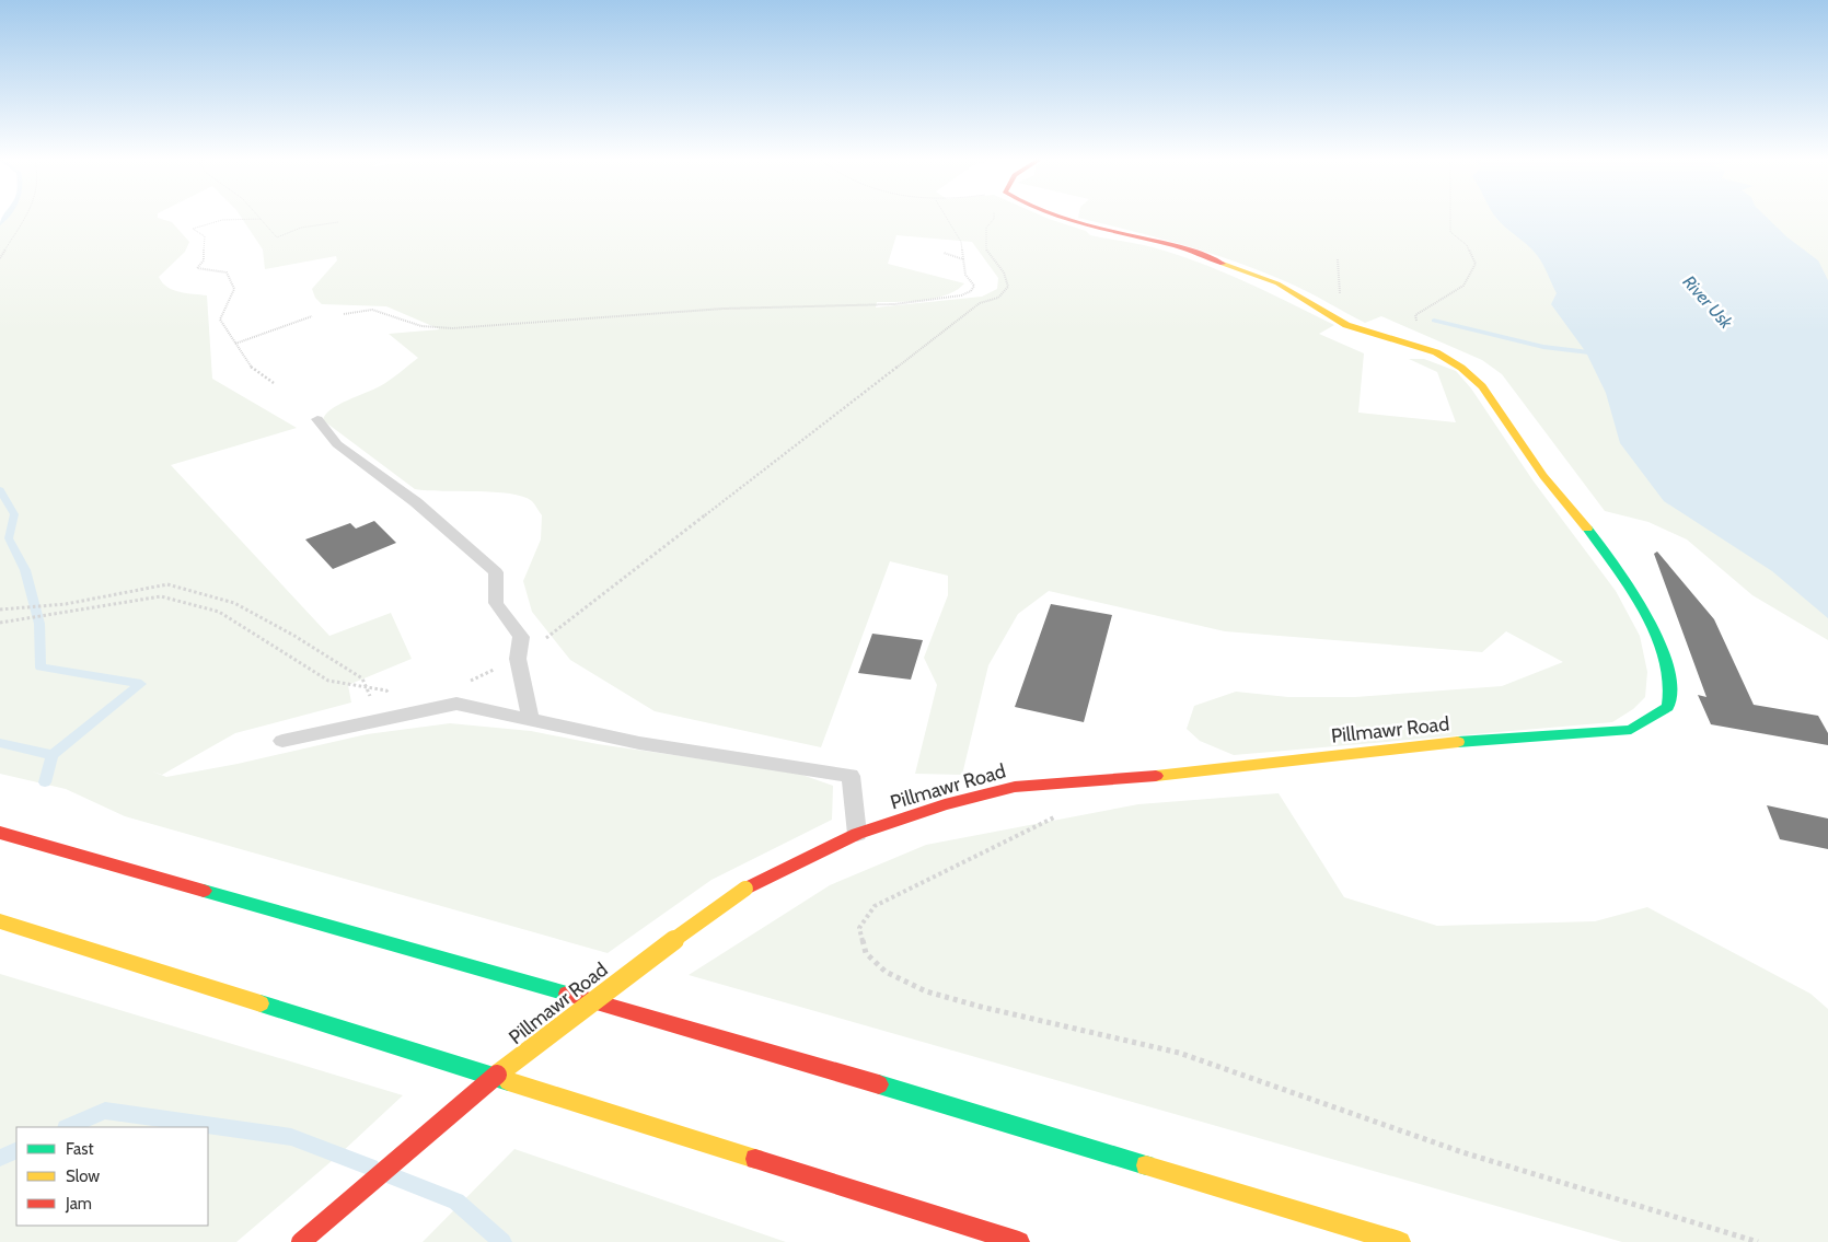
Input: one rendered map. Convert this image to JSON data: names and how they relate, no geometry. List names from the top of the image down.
{
  "streets": {
    "main road": ["Pillmawr Road"]
  },
  "water": ["River Usk"],
  "legend": ["Fast", "Slow", "Jam"]
}
